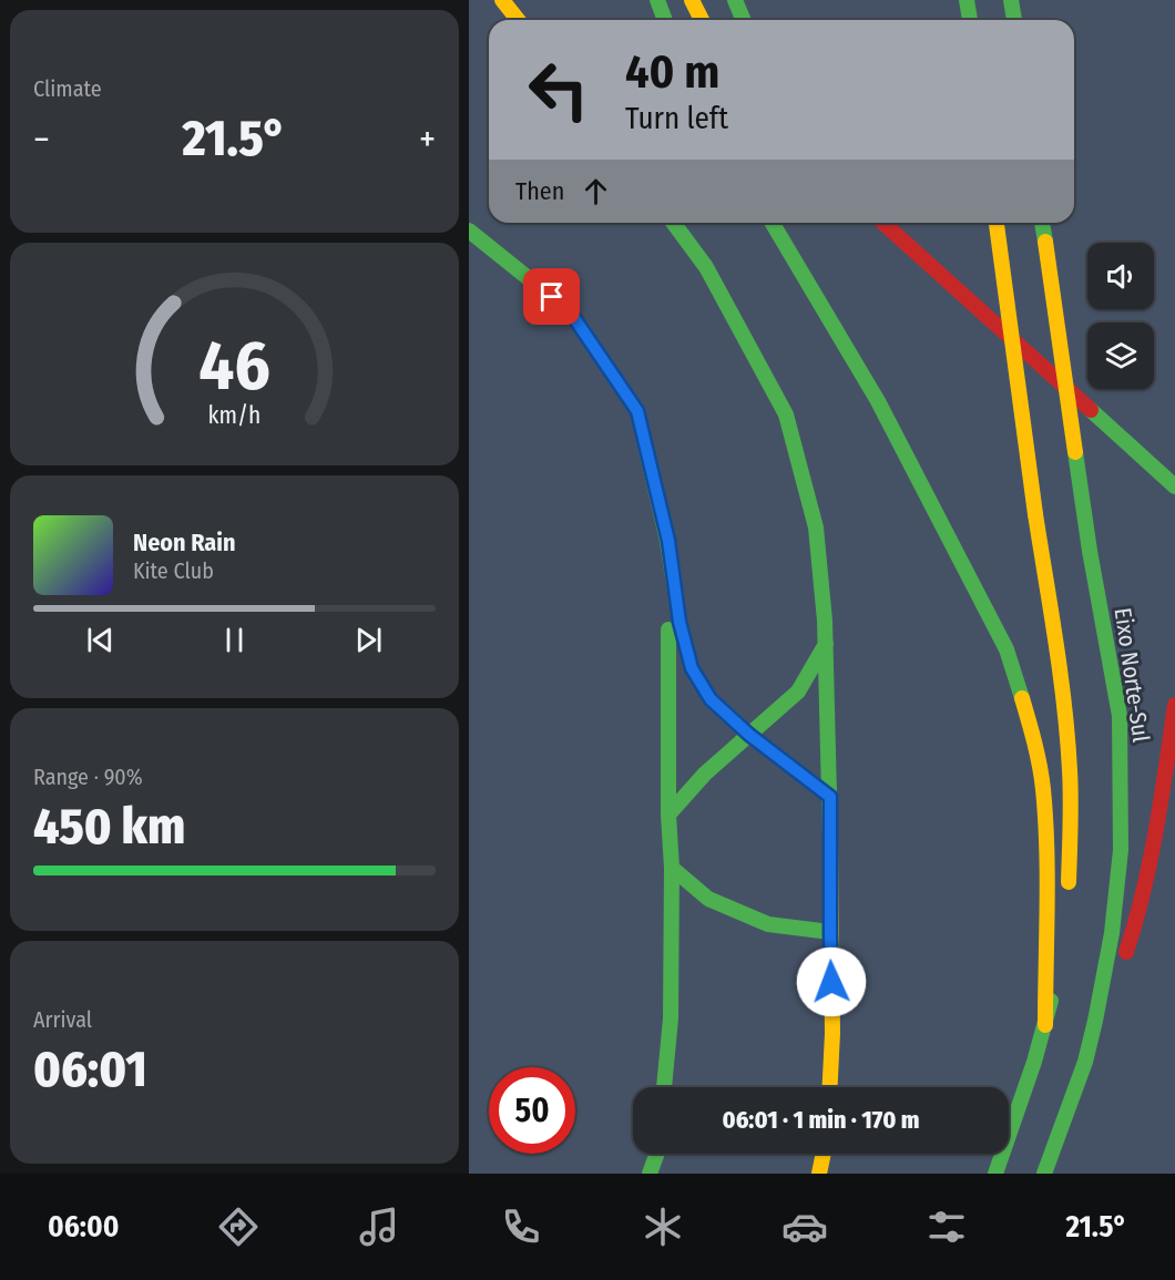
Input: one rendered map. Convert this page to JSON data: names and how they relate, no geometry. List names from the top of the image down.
{
  "streets": {
    "main road": ["Eixo Norte-Sul"]
  },
  "page": {
    "tile": [
      "Climate",
      ["Range · 90%", "450 km"],
      ["Arrival", "06:01"]
    ],
    "turn": ["40 m", "Turn left"],
    "heat": ["−", "21.5°", "+"],
    "then": "Then",
    "song": ["Neon Rain", "Kite Club"],
    "limit": "50",
    "trip": "06:01 · 1 min · 170 m",
    "tabs": ["06:00", "21.5°"],
    "gauge": ["46", "km/h"]
  }
}
